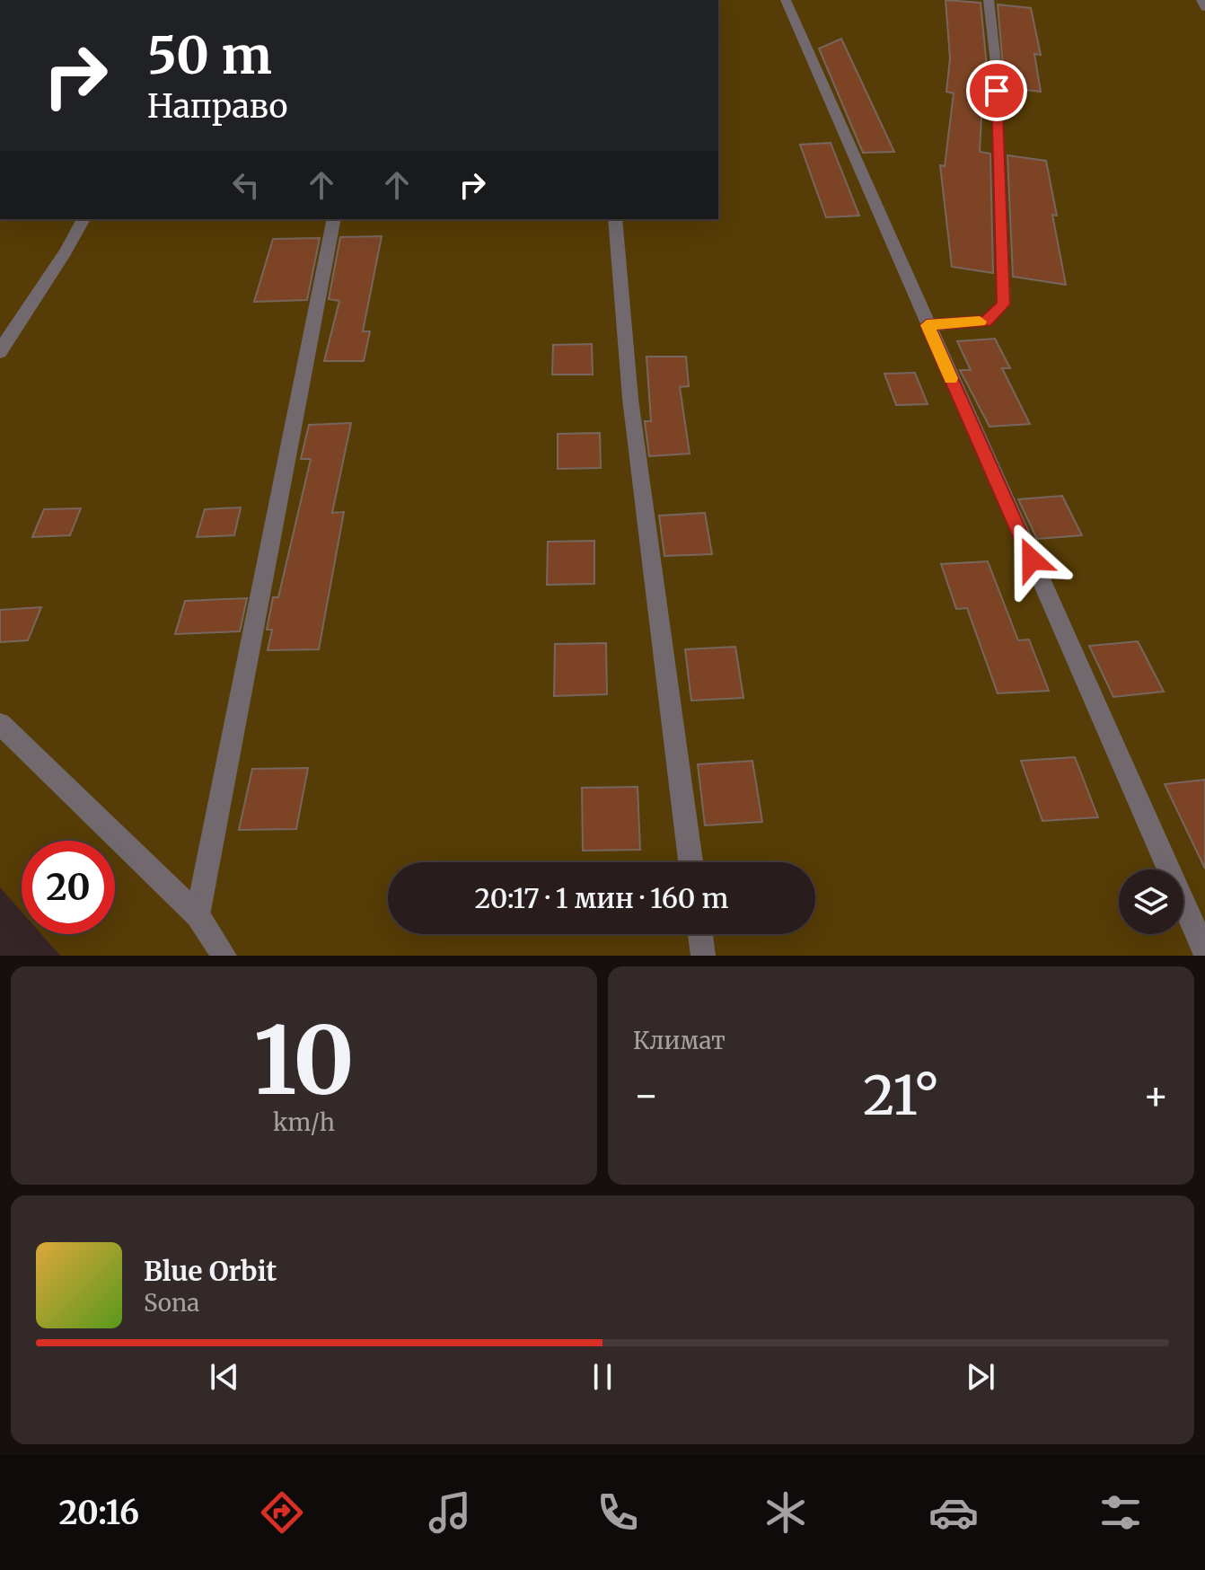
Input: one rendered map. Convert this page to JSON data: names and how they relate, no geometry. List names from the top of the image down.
{
  "page": {
    "turn": ["50 m", "Направо"],
    "limit": "20",
    "trip": "20:17 · 1 мин · 160 m",
    "tile": [
      ["10", "km/h"],
      "Климат"
    ],
    "heat": ["−", "21°", "+"],
    "song": ["Blue Orbit", "Sona"],
    "tabs": "20:16"
  }
}
